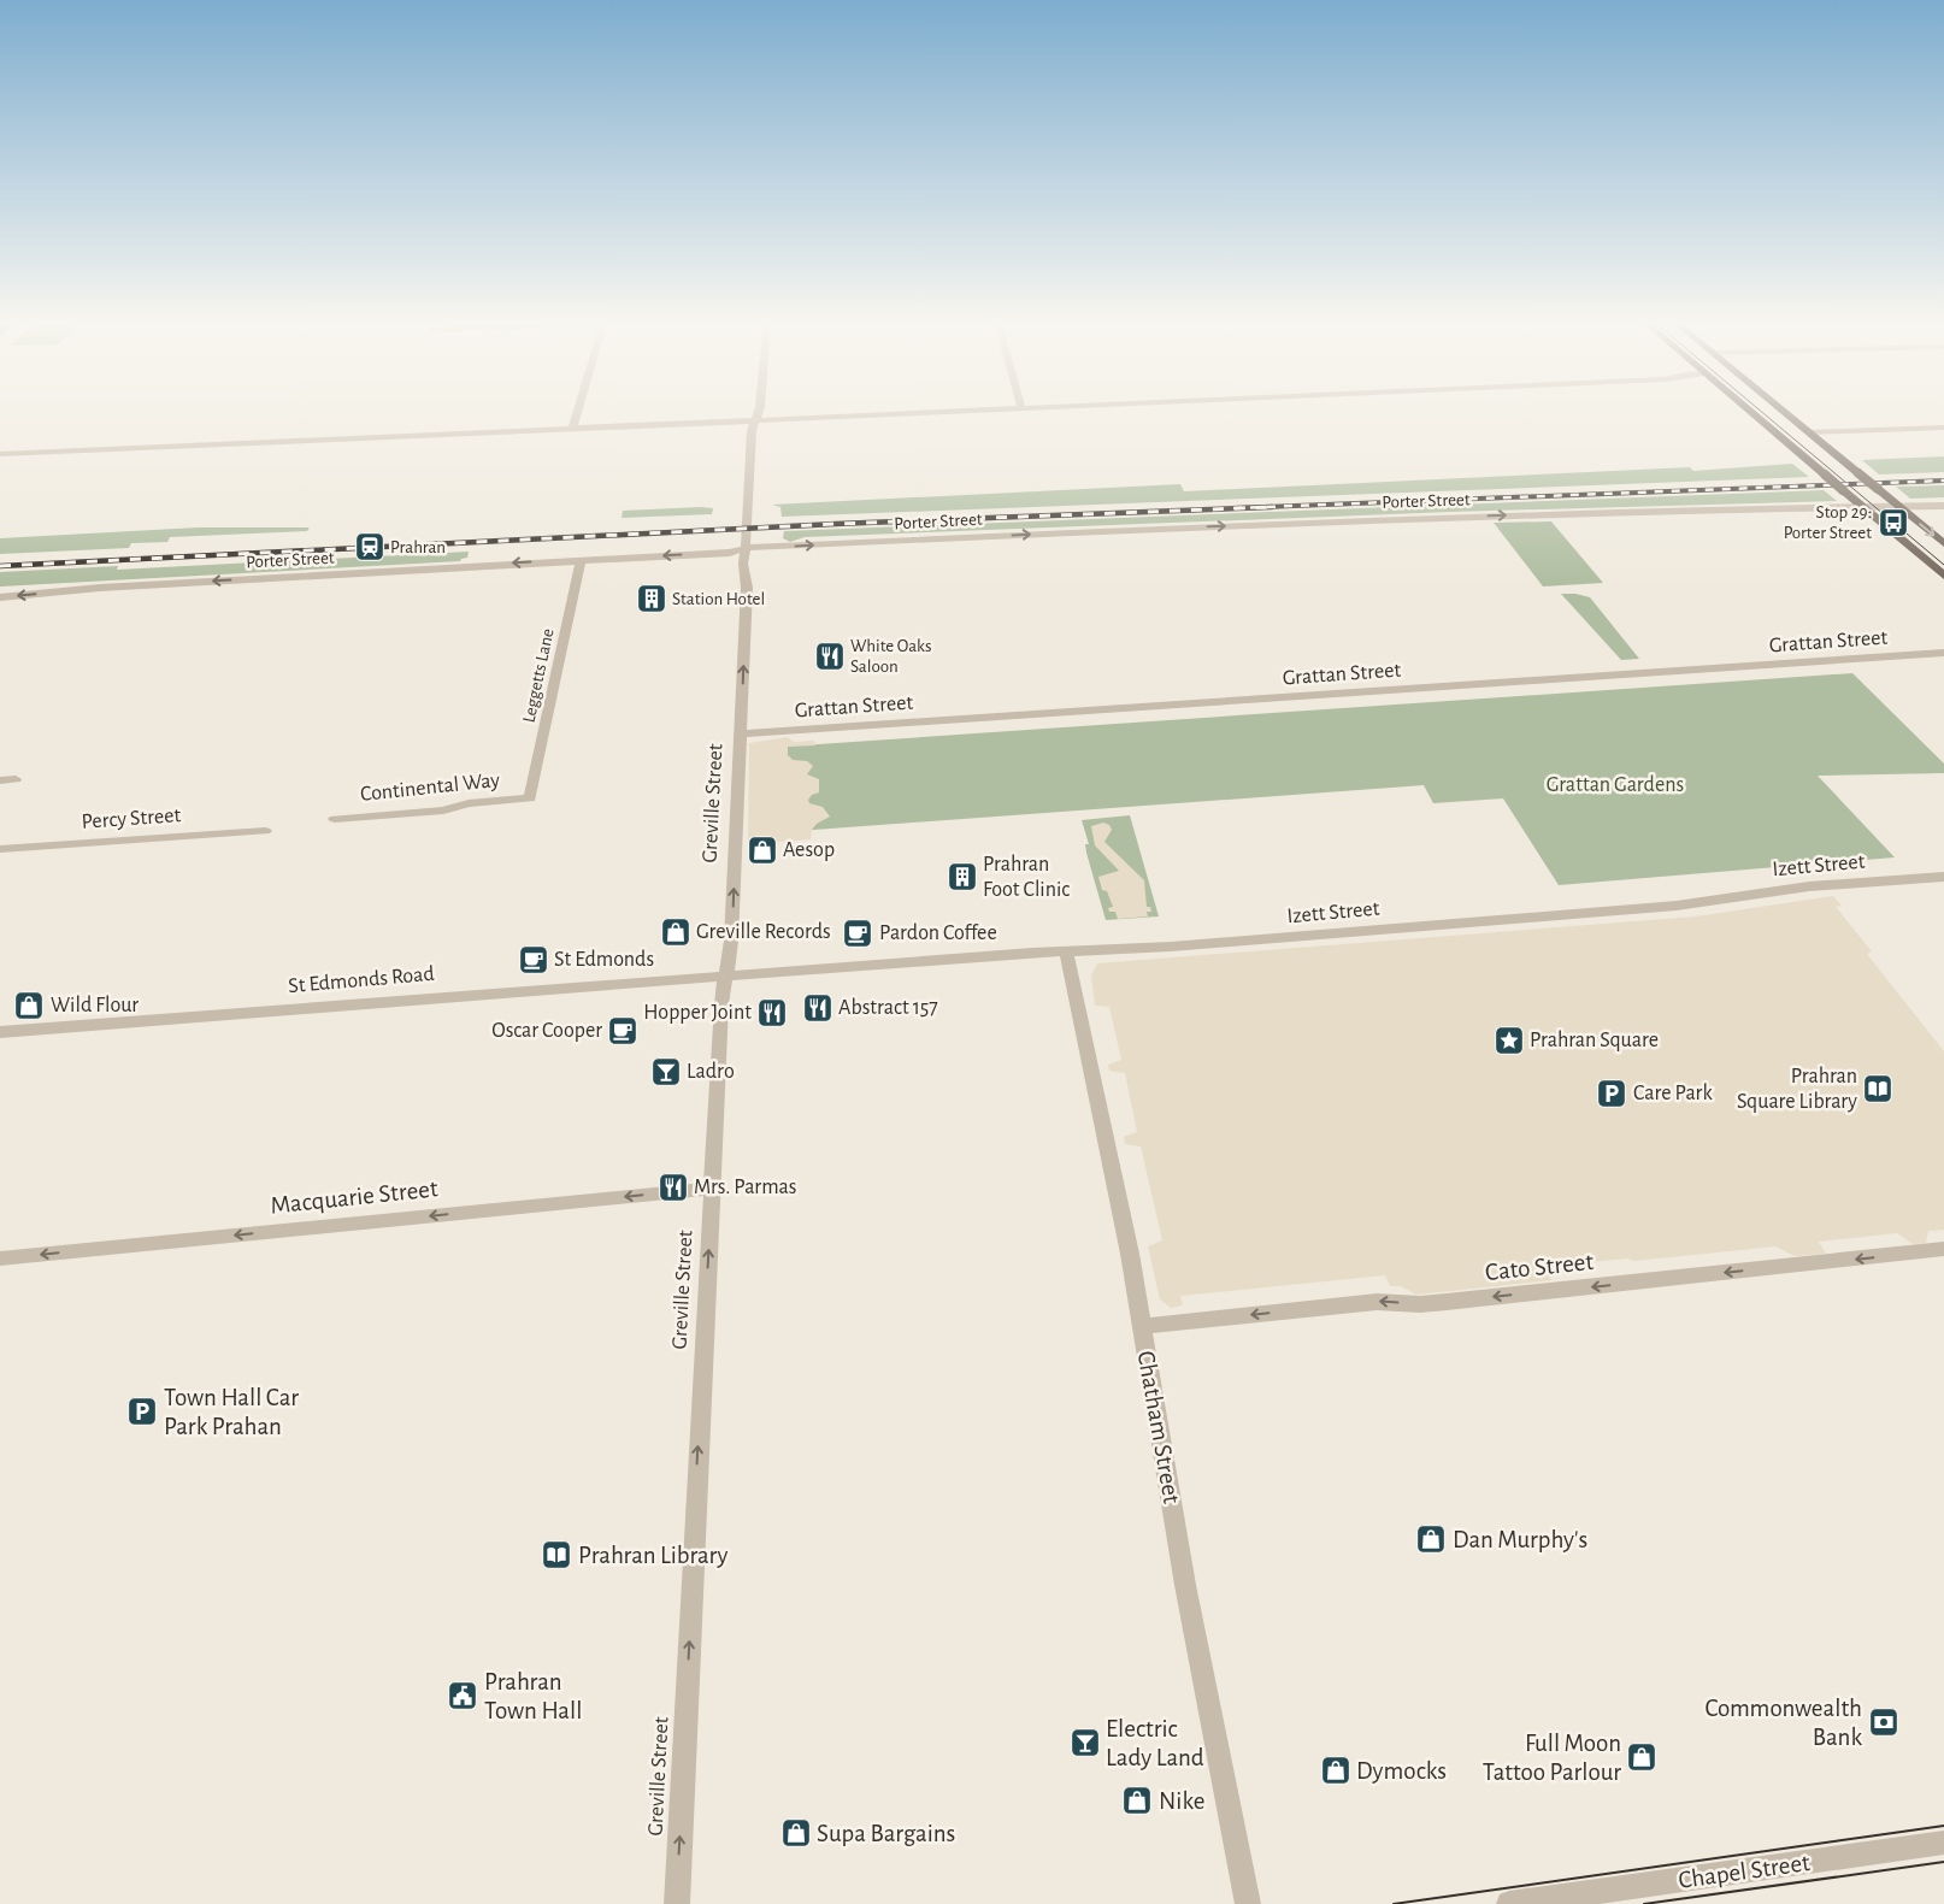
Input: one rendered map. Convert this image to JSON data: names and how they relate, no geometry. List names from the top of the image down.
{
  "streets": {
    "street": [
      "Porter Street",
      "Grattan Street",
      "Leggetts Lane",
      "Continental Way",
      "Greville Street",
      "Percy Street",
      "Izett Street",
      "St Edmonds Road",
      "Macquarie Street",
      "Cato Street",
      "Chatham Street",
      "Chapel Street"
    ]
  },
  "crossings": [
    ["Porter Street", "Leggetts Lane"],
    ["Porter Street", "Greville Street"],
    ["Grattan Street", "Greville Street"],
    ["Leggetts Lane", "Continental Way"],
    ["Greville Street", "Izett Street"],
    ["Greville Street", "St Edmonds Road"],
    ["Greville Street", "Macquarie Street"],
    ["Izett Street", "St Edmonds Road"],
    ["Izett Street", "Chatham Street"],
    ["Cato Street", "Chatham Street"]
  ],
  "one_way": ["Greville Street", "Macquarie Street", "Cato Street"],
  "parks": ["Grattan Gardens"],
  "places": {
    "bus stop": ["Stop 29: Porter Street"],
    "station": ["Prahran"],
    "building": ["Station Hotel", "Prahran Foot Clinic"],
    "restaurant": [
      "White Oaks Saloon",
      "Abstract 157",
      "Hopper Joint",
      "Mrs. Parmas"
    ],
    "shop": [
      "Aesop",
      "Greville Records",
      "Wild Flour",
      "Dan Murphy's",
      "Full Moon Tattoo Parlour",
      "Dymocks",
      "Nike",
      "Supa Bargains"
    ],
    "cafe": ["Pardon Coffee", "St Edmonds", "Oscar Cooper"],
    "place": ["Prahran Square"],
    "bar": ["Ladro", "Electric Lady Land"],
    "library": ["Prahran Square Library", "Prahran Library"],
    "parking": ["Care Park", "Town Hall Car Park Prahan"],
    "public building": ["Prahran Town Hall"],
    "bank": ["Commonwealth Bank"]
  }
}
